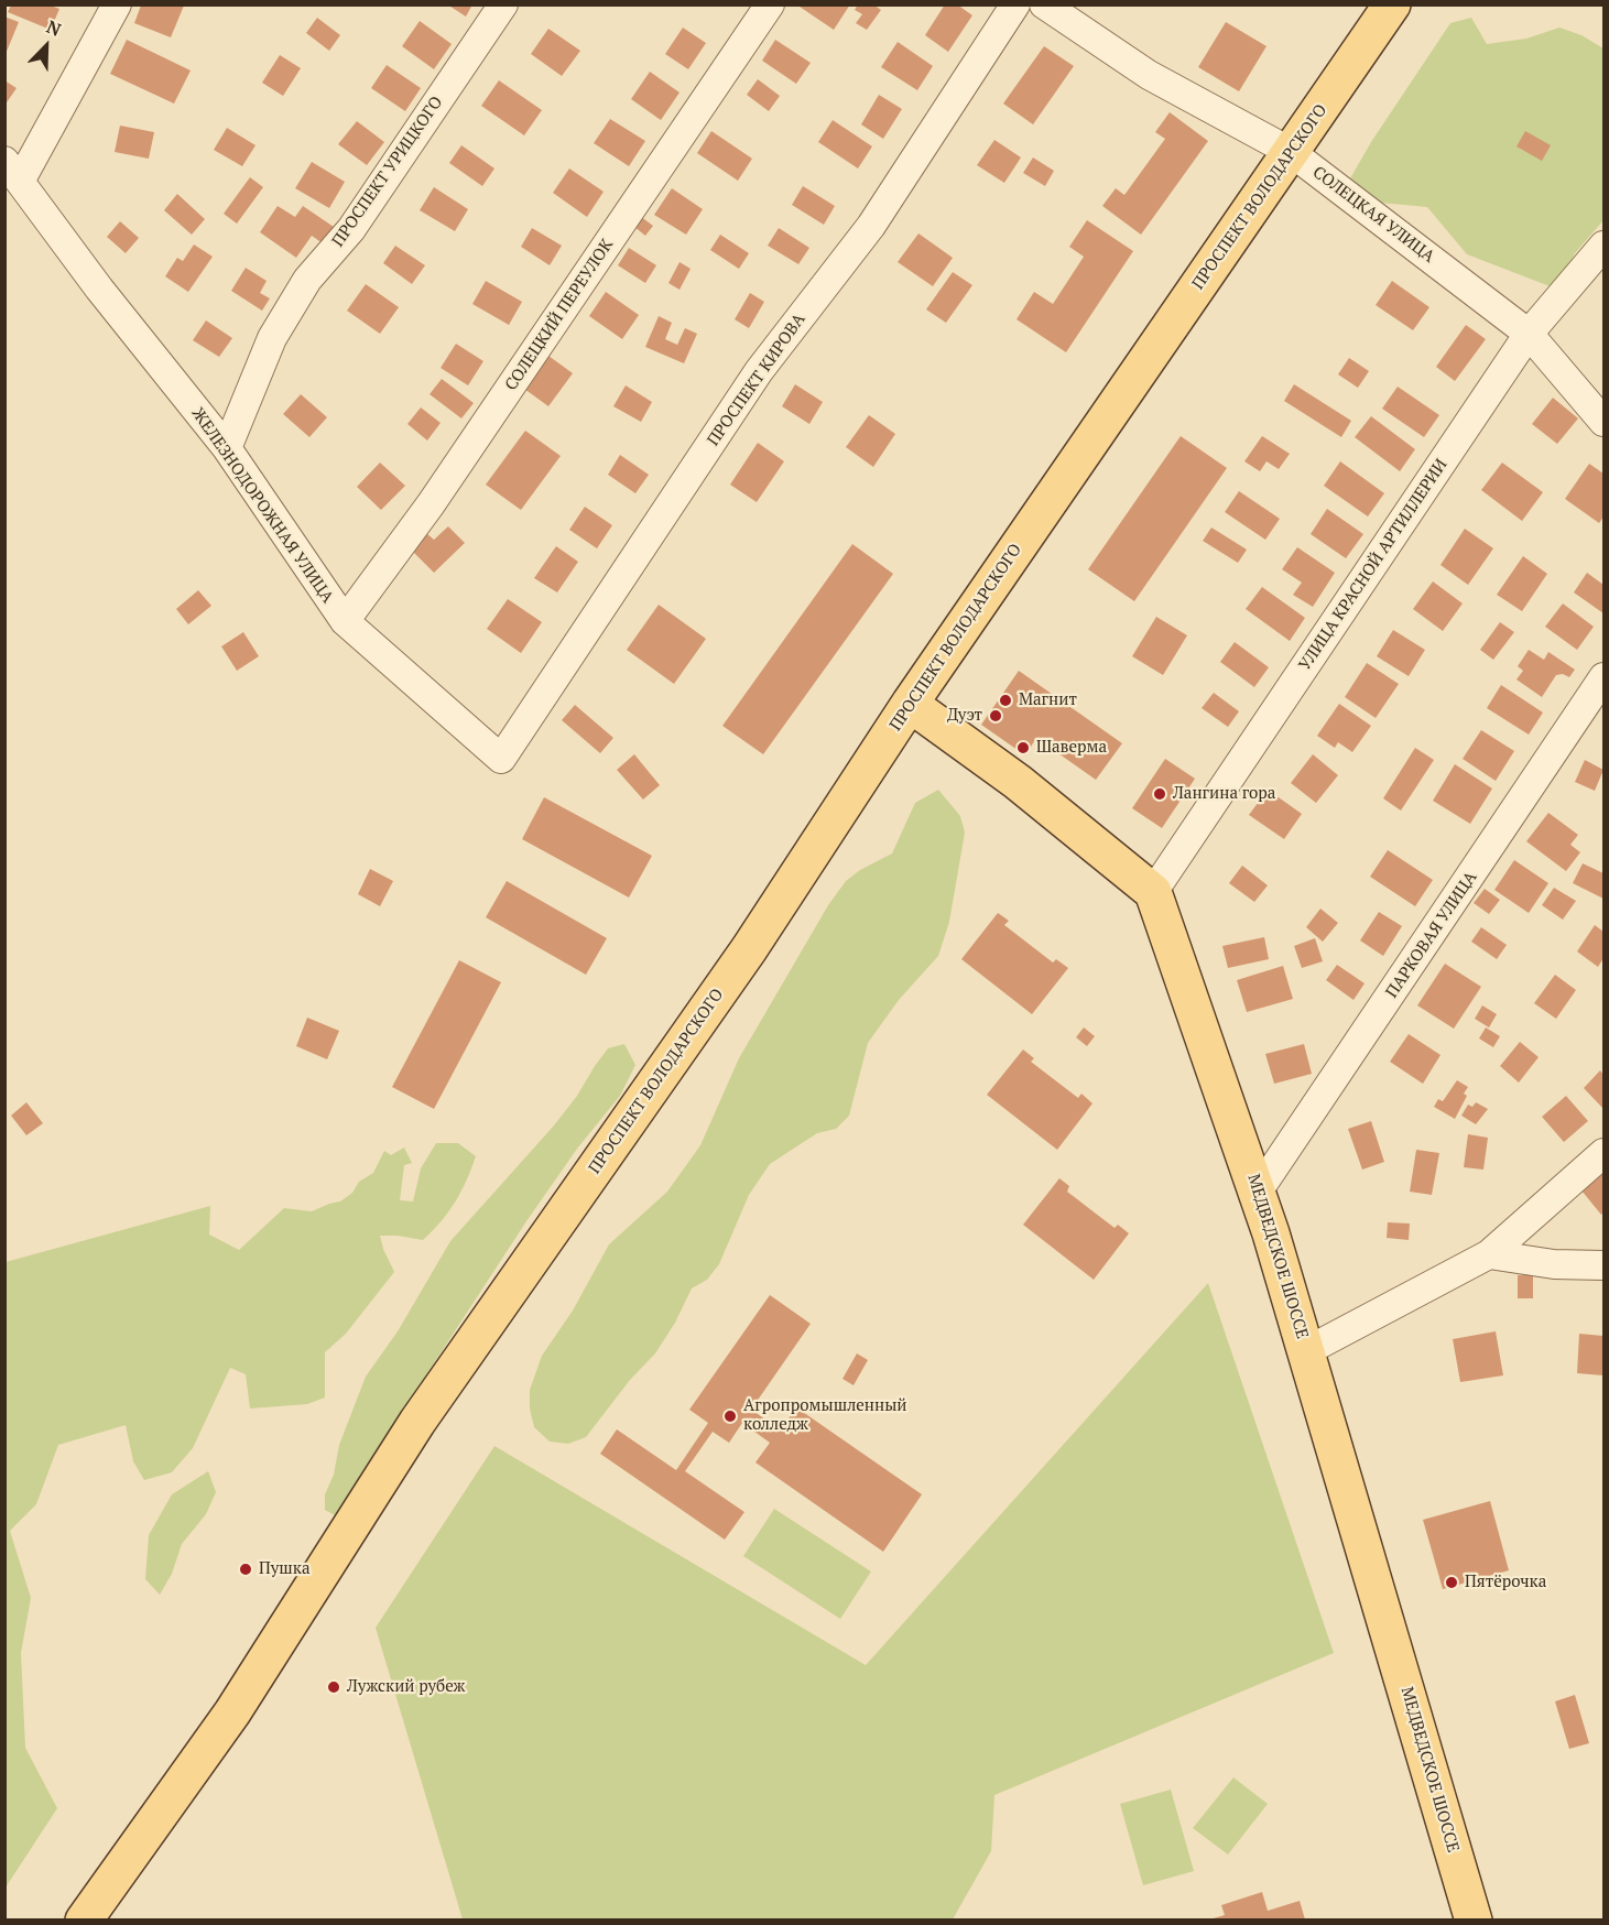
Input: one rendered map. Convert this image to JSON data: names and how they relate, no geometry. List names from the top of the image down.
{
  "streets": {
    "main road": ["ПРОСПЕКТ ВОЛОДАРСКОГО", "МЕДВЕДСКОЕ ШОССЕ"],
    "street": [
      "ПРОСПЕКТ УРИЦКОГО",
      "СОЛЕЦКАЯ УЛИЦА",
      "СОЛЕЦКИЙ ПЕРЕУЛОК",
      "ПРОСПЕКТ КИРОВА",
      "ЖЕЛЕЗНОДОРОЖНАЯ УЛИЦА",
      "УЛИЦА КРАСНОЙ АРТИЛЛЕРИИ",
      "ПАРКОВАЯ УЛИЦА"
    ]
  },
  "crossings": [
    ["ПРОСПЕКТ УРИЦКОГО", "ЖЕЛЕЗНОДОРОЖНАЯ УЛИЦА"],
    ["ПРОСПЕКТ ВОЛОДАРСКОГО", "СОЛЕЦКАЯ УЛИЦА"],
    ["СОЛЕЦКАЯ УЛИЦА", "УЛИЦА КРАСНОЙ АРТИЛЛЕРИИ"],
    ["СОЛЕЦКИЙ ПЕРЕУЛОК", "ЖЕЛЕЗНОДОРОЖНАЯ УЛИЦА"],
    ["ПРОСПЕКТ КИРОВА", "ЖЕЛЕЗНОДОРОЖНАЯ УЛИЦА"],
    ["УЛИЦА КРАСНОЙ АРТИЛЛЕРИИ", "МЕДВЕДСКОЕ ШОССЕ"],
    ["ПАРКОВАЯ УЛИЦА", "МЕДВЕДСКОЕ ШОССЕ"]
  ],
  "places": [
    "Магнит",
    "Дуэт",
    "Шаверма",
    "Лангина гора",
    "Агропромышленный колледж",
    "Пушка",
    "Пятёрочка",
    "Лужский рубеж"
  ],
  "north": "top right"
}
